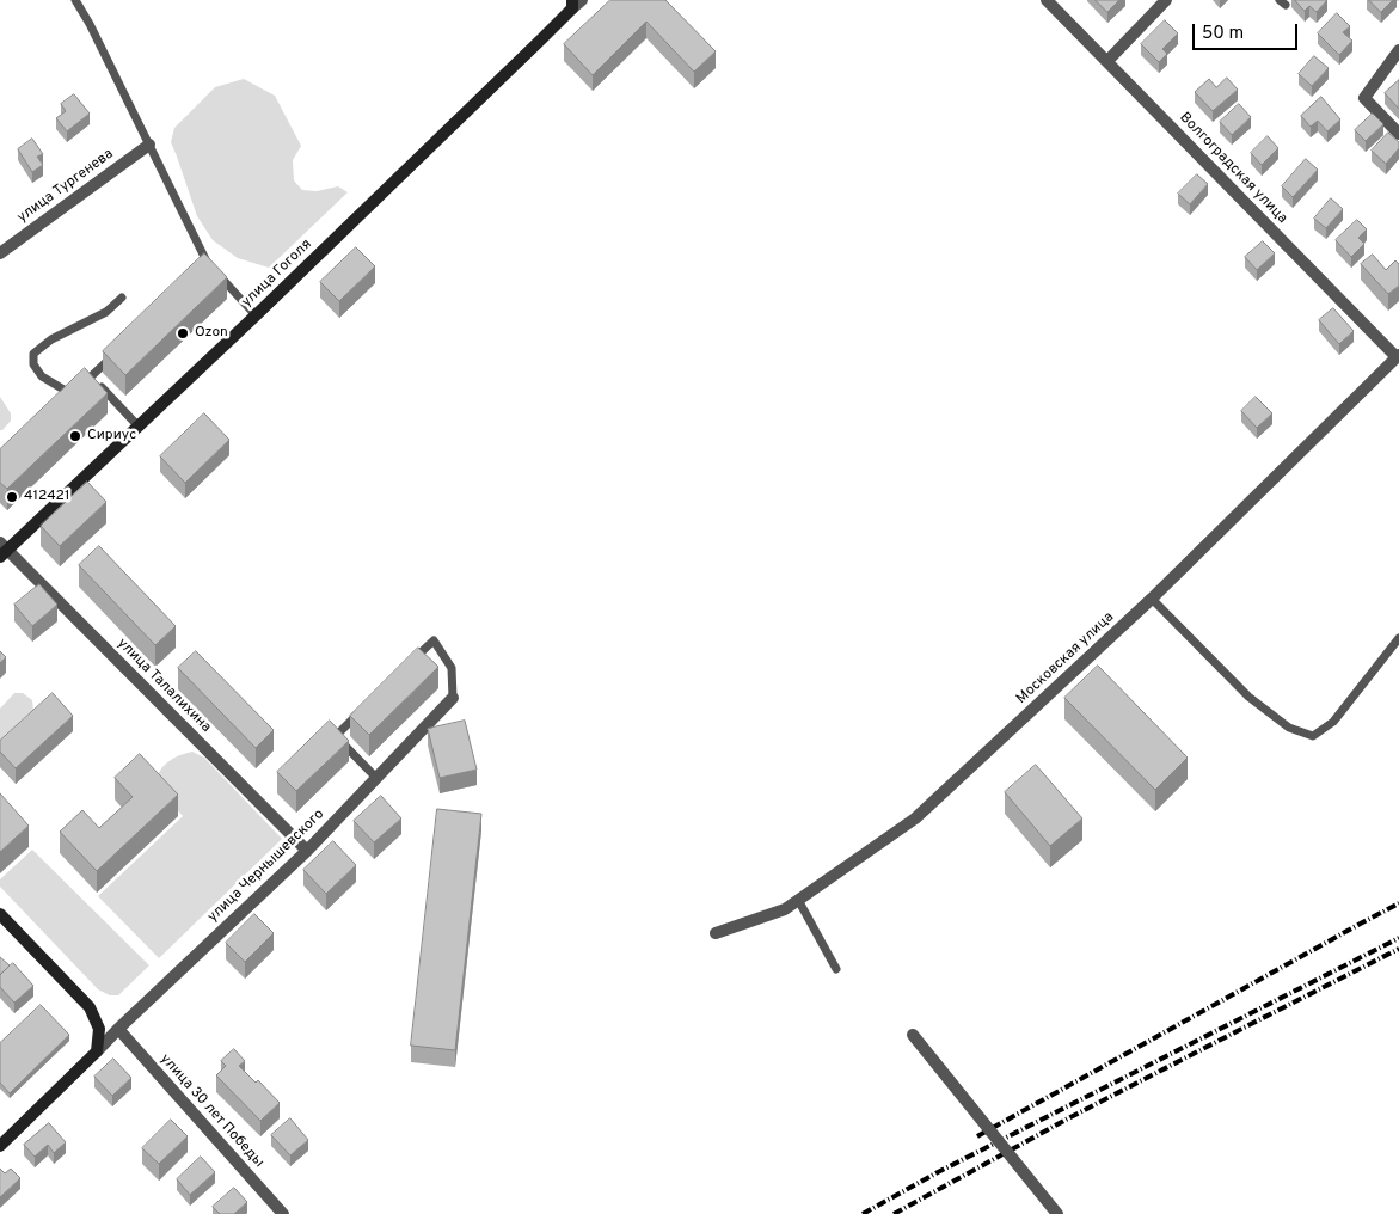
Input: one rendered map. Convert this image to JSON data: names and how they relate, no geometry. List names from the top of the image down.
{
  "streets": {
    "street": [
      "Волгоградская улица",
      "улица Тургенева",
      "улица Гоголя",
      "Московская улица",
      "улица Талалихина",
      "улица Чернышевского",
      "улица 30 лет Победы"
    ]
  },
  "crossings": [
    ["Волгоградская улица", "Московская улица"],
    ["улица Гоголя", "улица Талалихина"],
    ["улица Талалихина", "улица Чернышевского"],
    ["улица Чернышевского", "улица 30 лет Победы"]
  ],
  "places": ["Ozon", "Сириус", "412421"],
  "scale_bar": "50 m"
}
